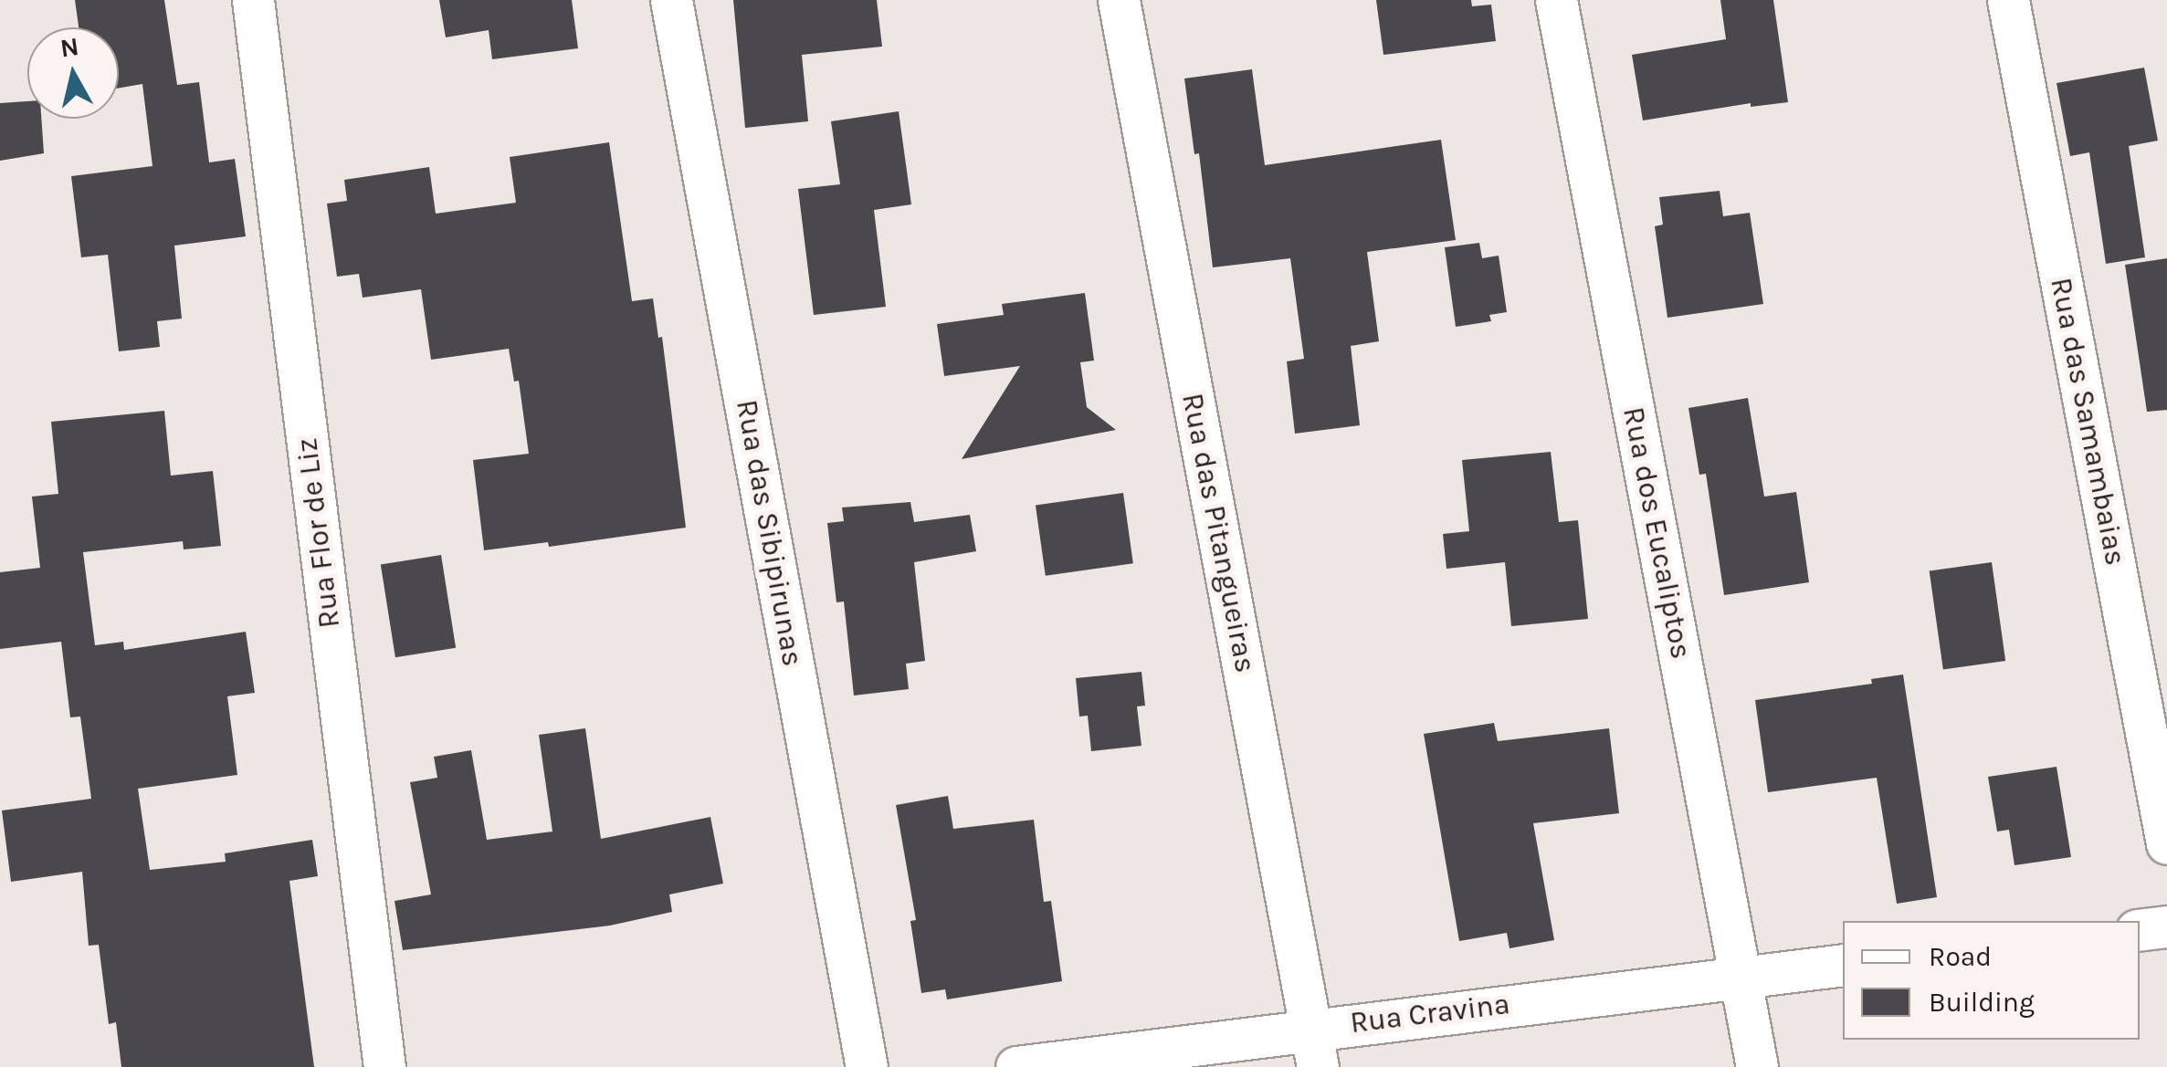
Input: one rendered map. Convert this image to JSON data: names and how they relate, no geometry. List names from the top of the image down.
{
  "streets": {
    "street": [
      "Rua das Samambaias",
      "Rua Flor de Liz",
      "Rua das Sibipirunas",
      "Rua das Pitangueiras",
      "Rua dos Eucaliptos",
      "Rua Cravina"
    ]
  },
  "crossings": [
    ["Rua das Pitangueiras", "Rua Cravina"],
    ["Rua dos Eucaliptos", "Rua Cravina"]
  ],
  "legend": ["Road", "Building"],
  "north": "top"
}
